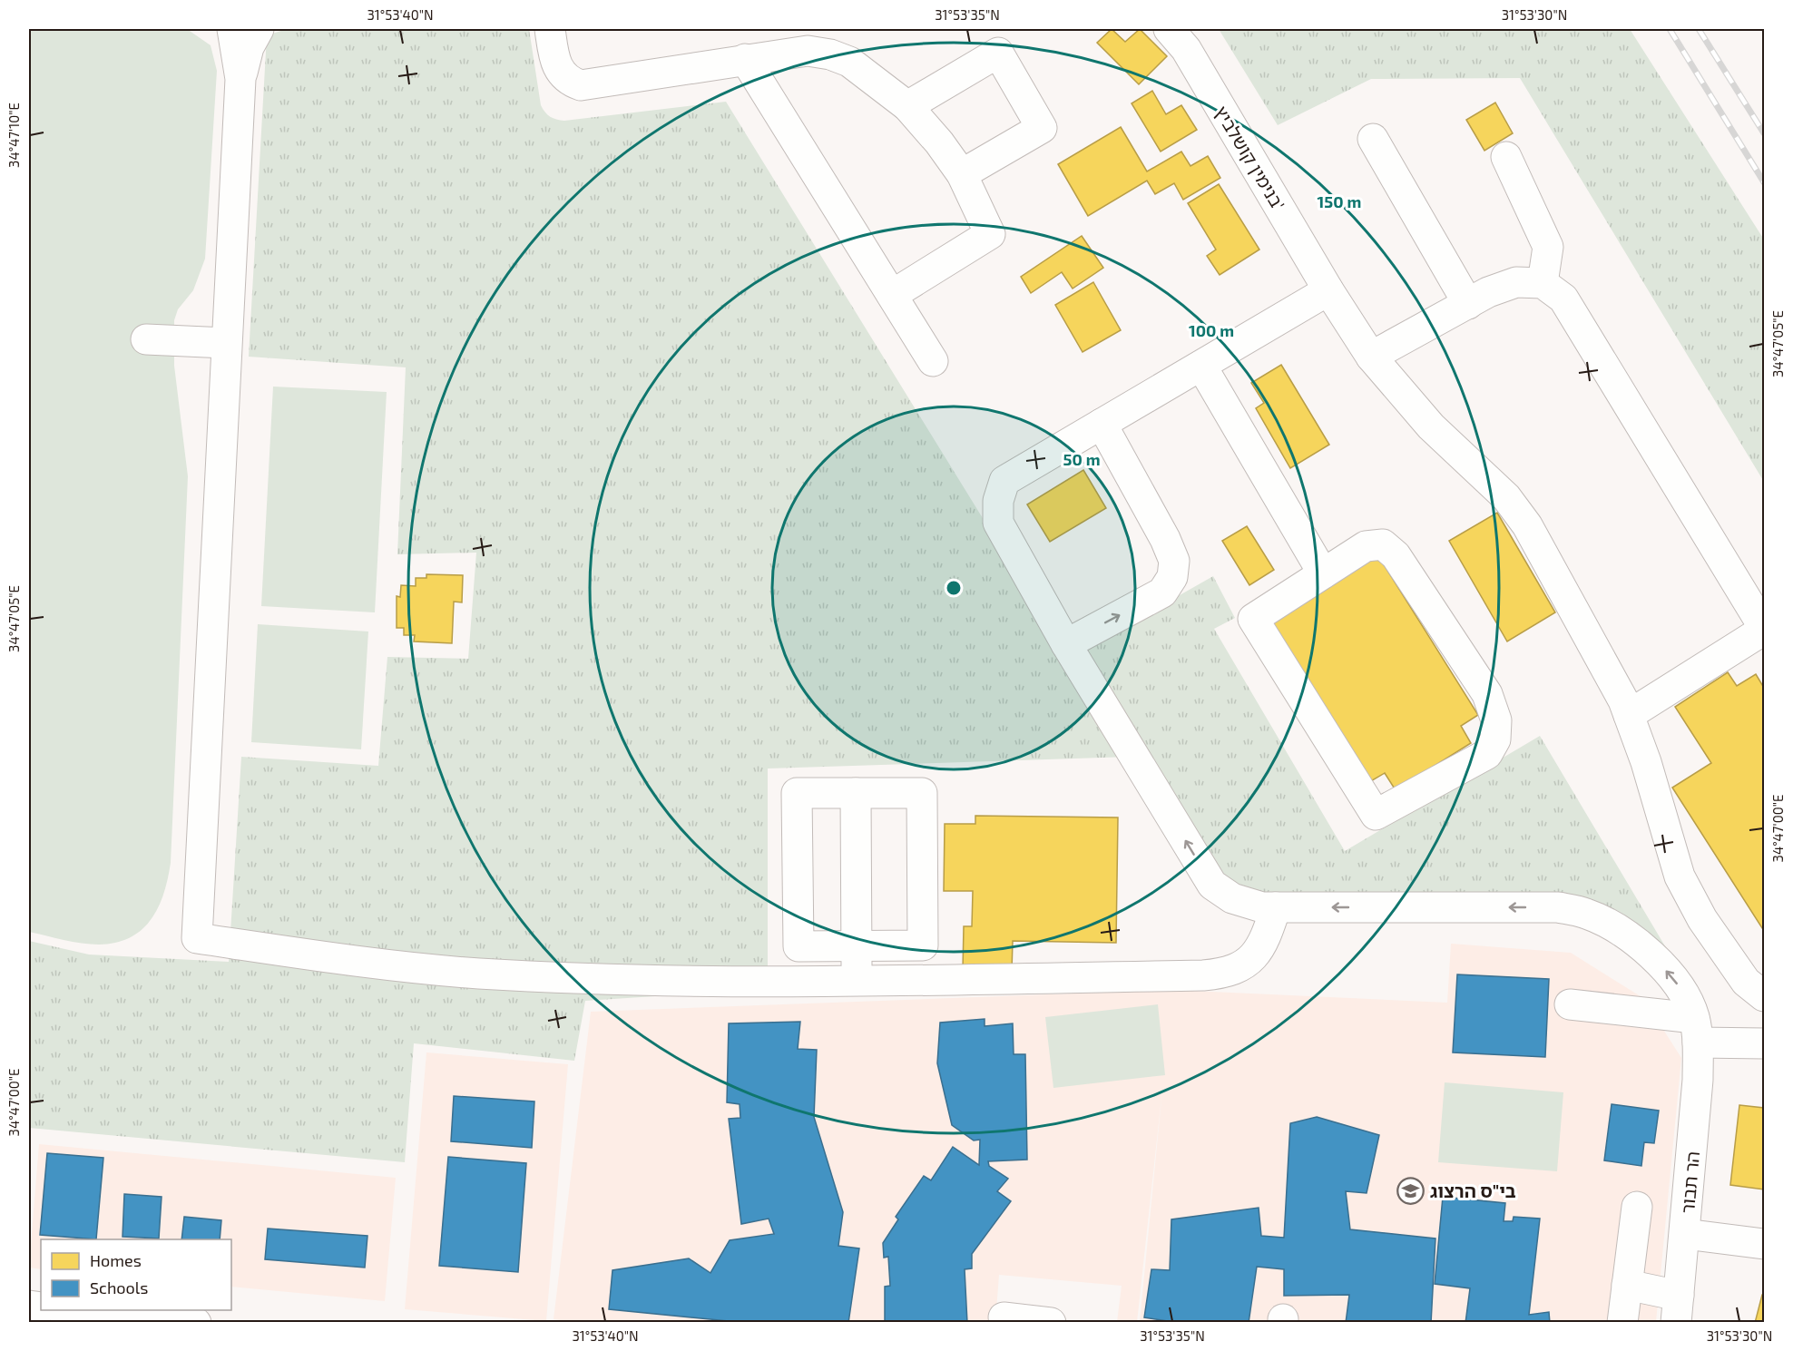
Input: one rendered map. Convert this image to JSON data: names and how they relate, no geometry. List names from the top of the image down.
{
  "streets": {
    "street": ["בנימין קושלביץ'", "הר תבור"]
  },
  "places": {
    "school or university": ["בי\"ס הרצוג"]
  },
  "legend": ["Homes", "Schools"],
  "coordinates": [
    "31°53'40\"N",
    "31°53'35\"N",
    "31°53'30\"N",
    "34°47'10\"E",
    "34°47'05\"E",
    "34°47'00\"E"
  ],
  "rings": ["150 m", "100 m", "50 m"]
}
